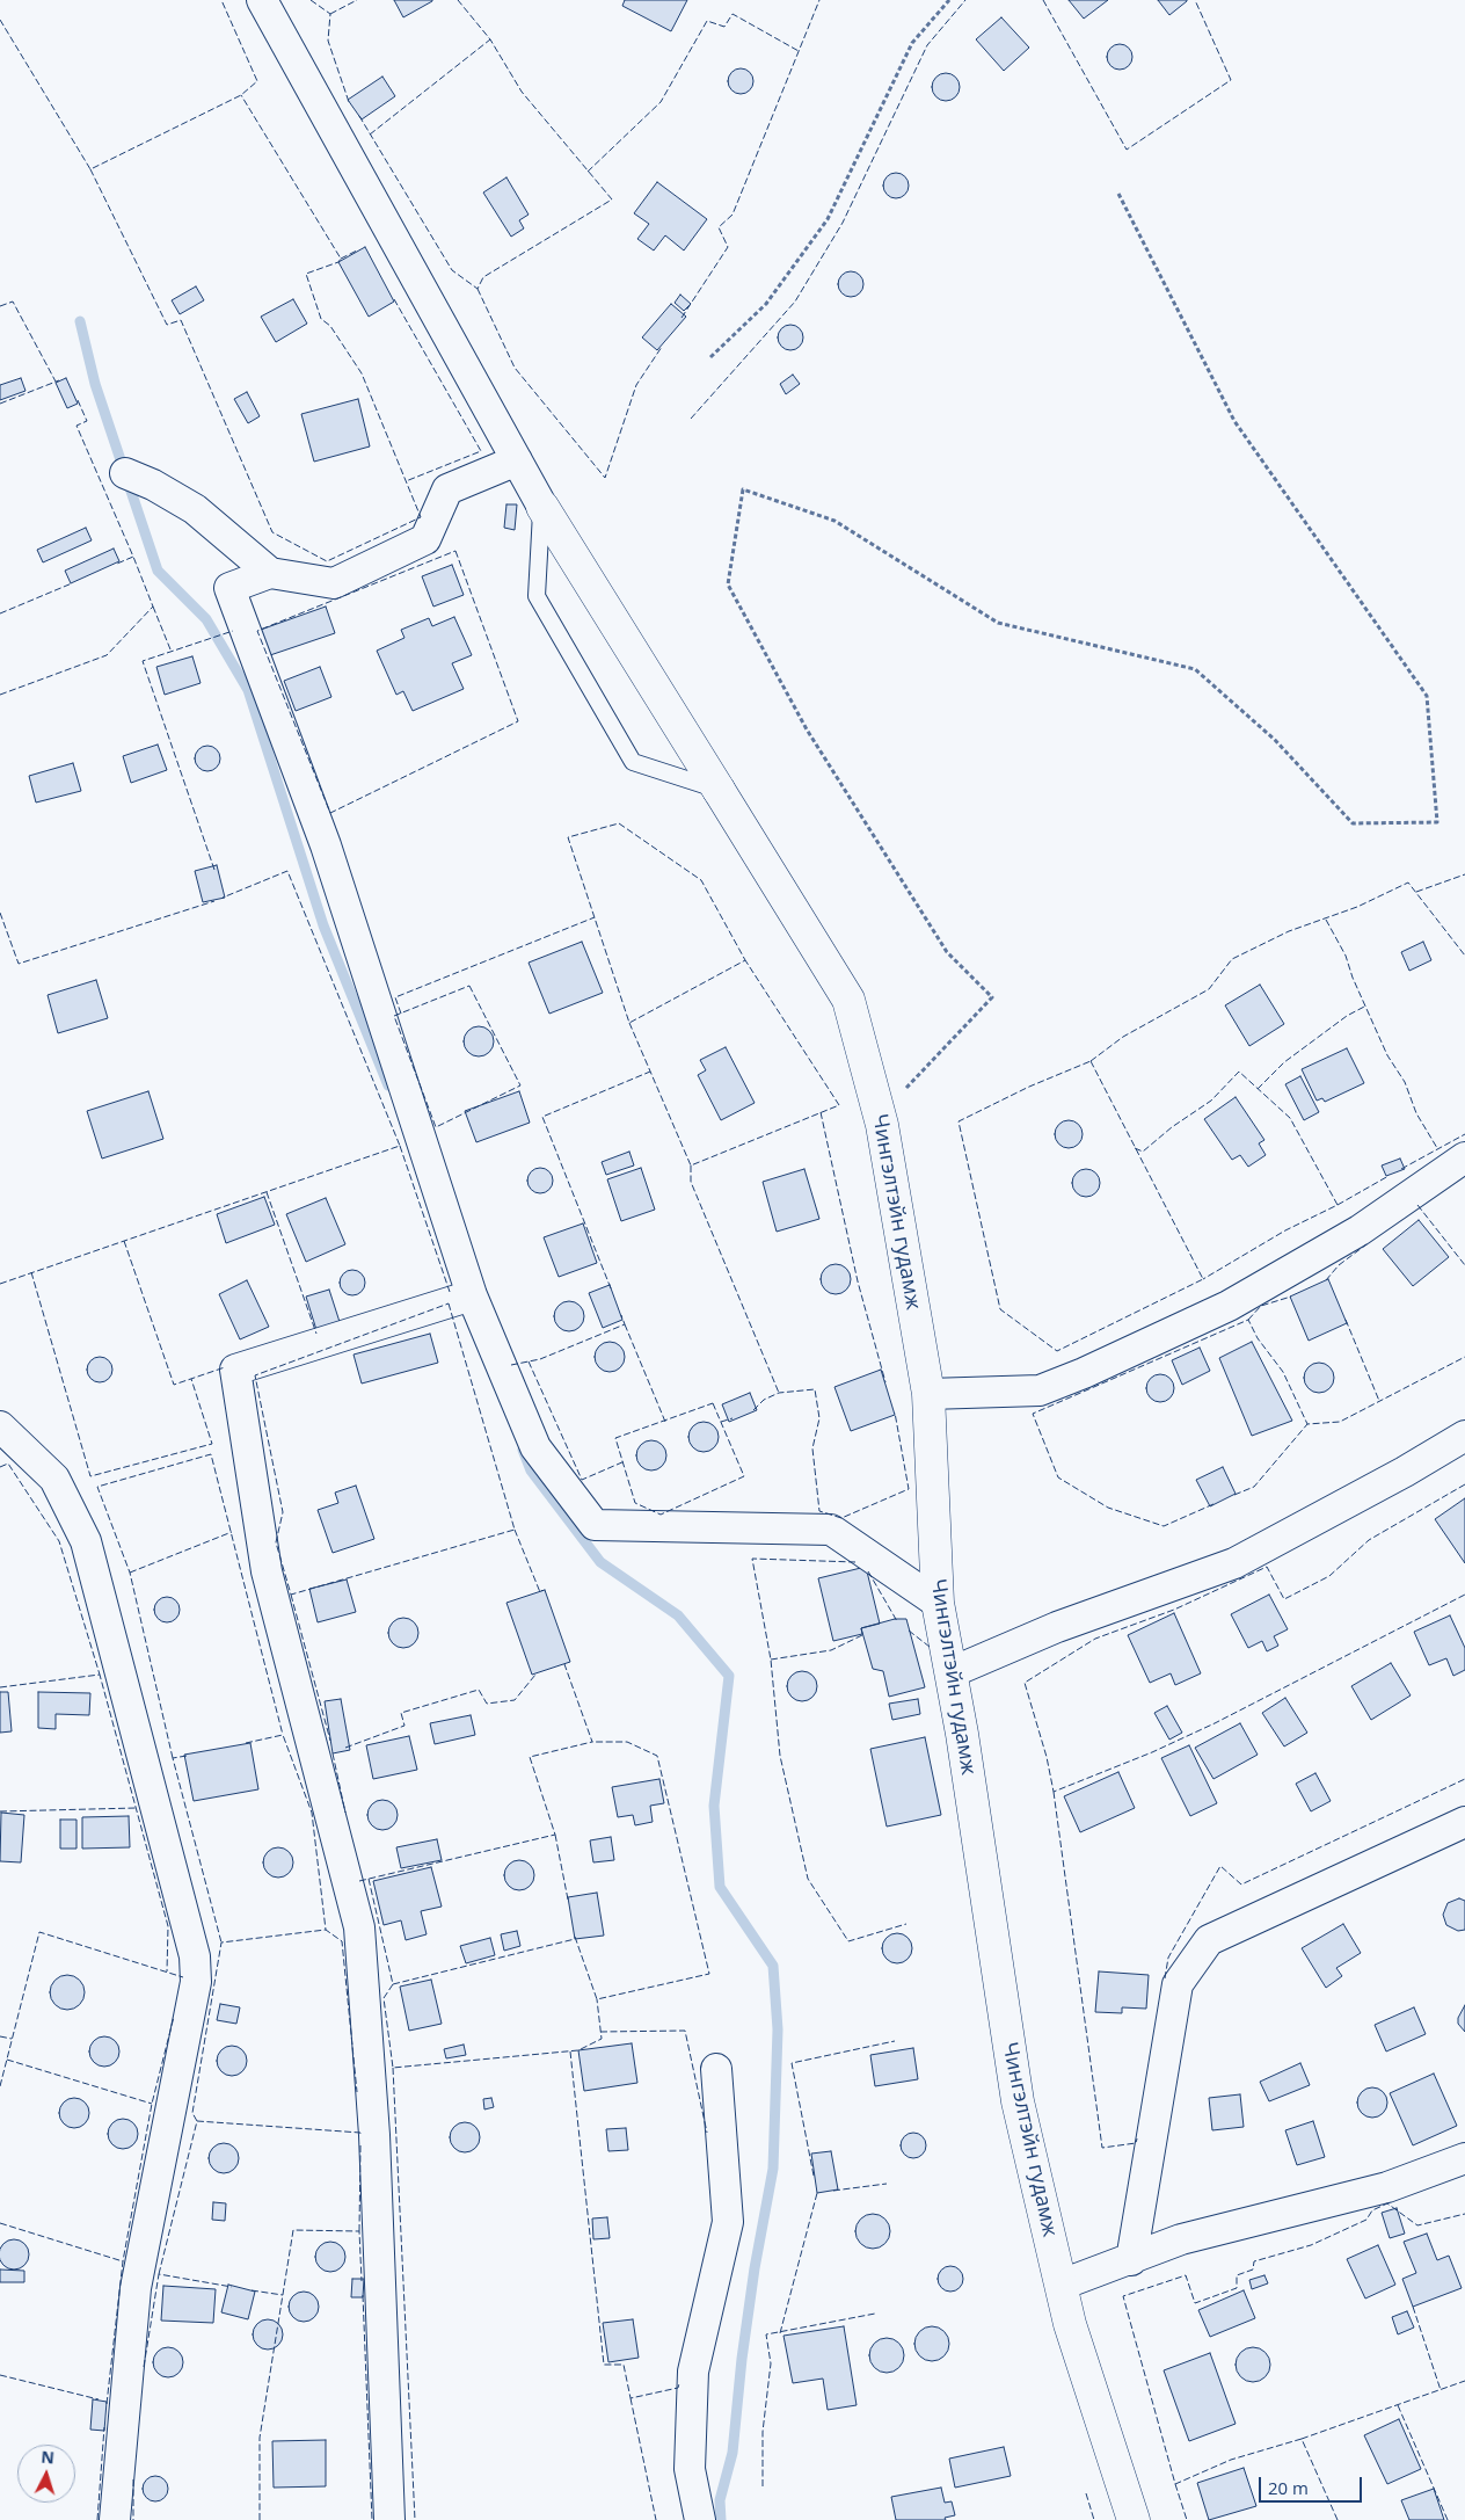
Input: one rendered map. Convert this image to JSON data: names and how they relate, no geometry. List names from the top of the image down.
{
  "streets": {
    "main road": ["Чингэлтэйн гудамж"]
  },
  "scale_bar": "20 m",
  "north": "top"
}
